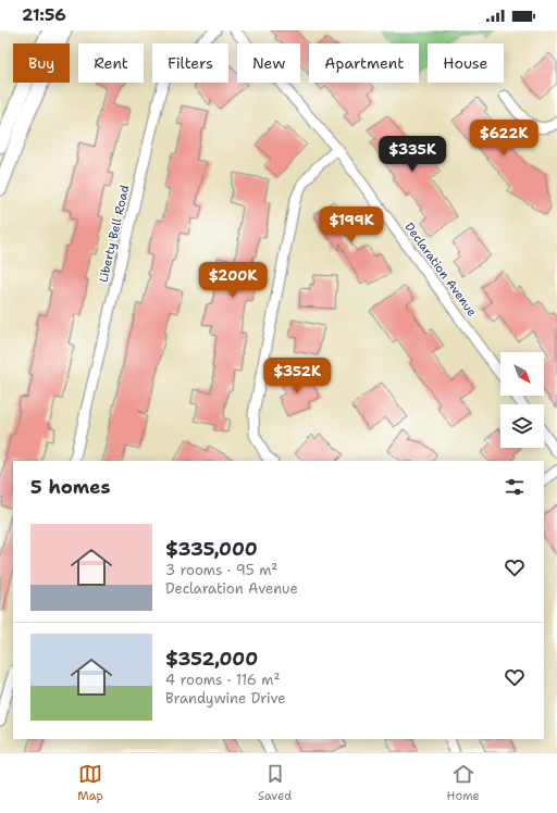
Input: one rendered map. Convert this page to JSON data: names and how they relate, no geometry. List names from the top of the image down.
{
  "streets": {
    "street": ["Liberty Bell Road", "Declaration Avenue"]
  },
  "north": "bottom right",
  "page": {
    "status": "21:56",
    "chip": [
      "Buy",
      "Rent",
      "Filters",
      "New",
      "Apartment",
      "House"
    ],
    "price": [
      "$622K",
      "$335K",
      "$199K",
      "$200K",
      "$352K"
    ],
    "heading": "5 homes",
    "list": [
      {
        "name": "$335,000",
        "note": "3 rooms · 95 m² · Declaration Avenue"
      },
      {
        "name": "$352,000",
        "note": "4 rooms · 116 m² · Brandywine Drive"
      }
    ],
    "tabs": ["Map", "Saved", "Home"]
  }
}
